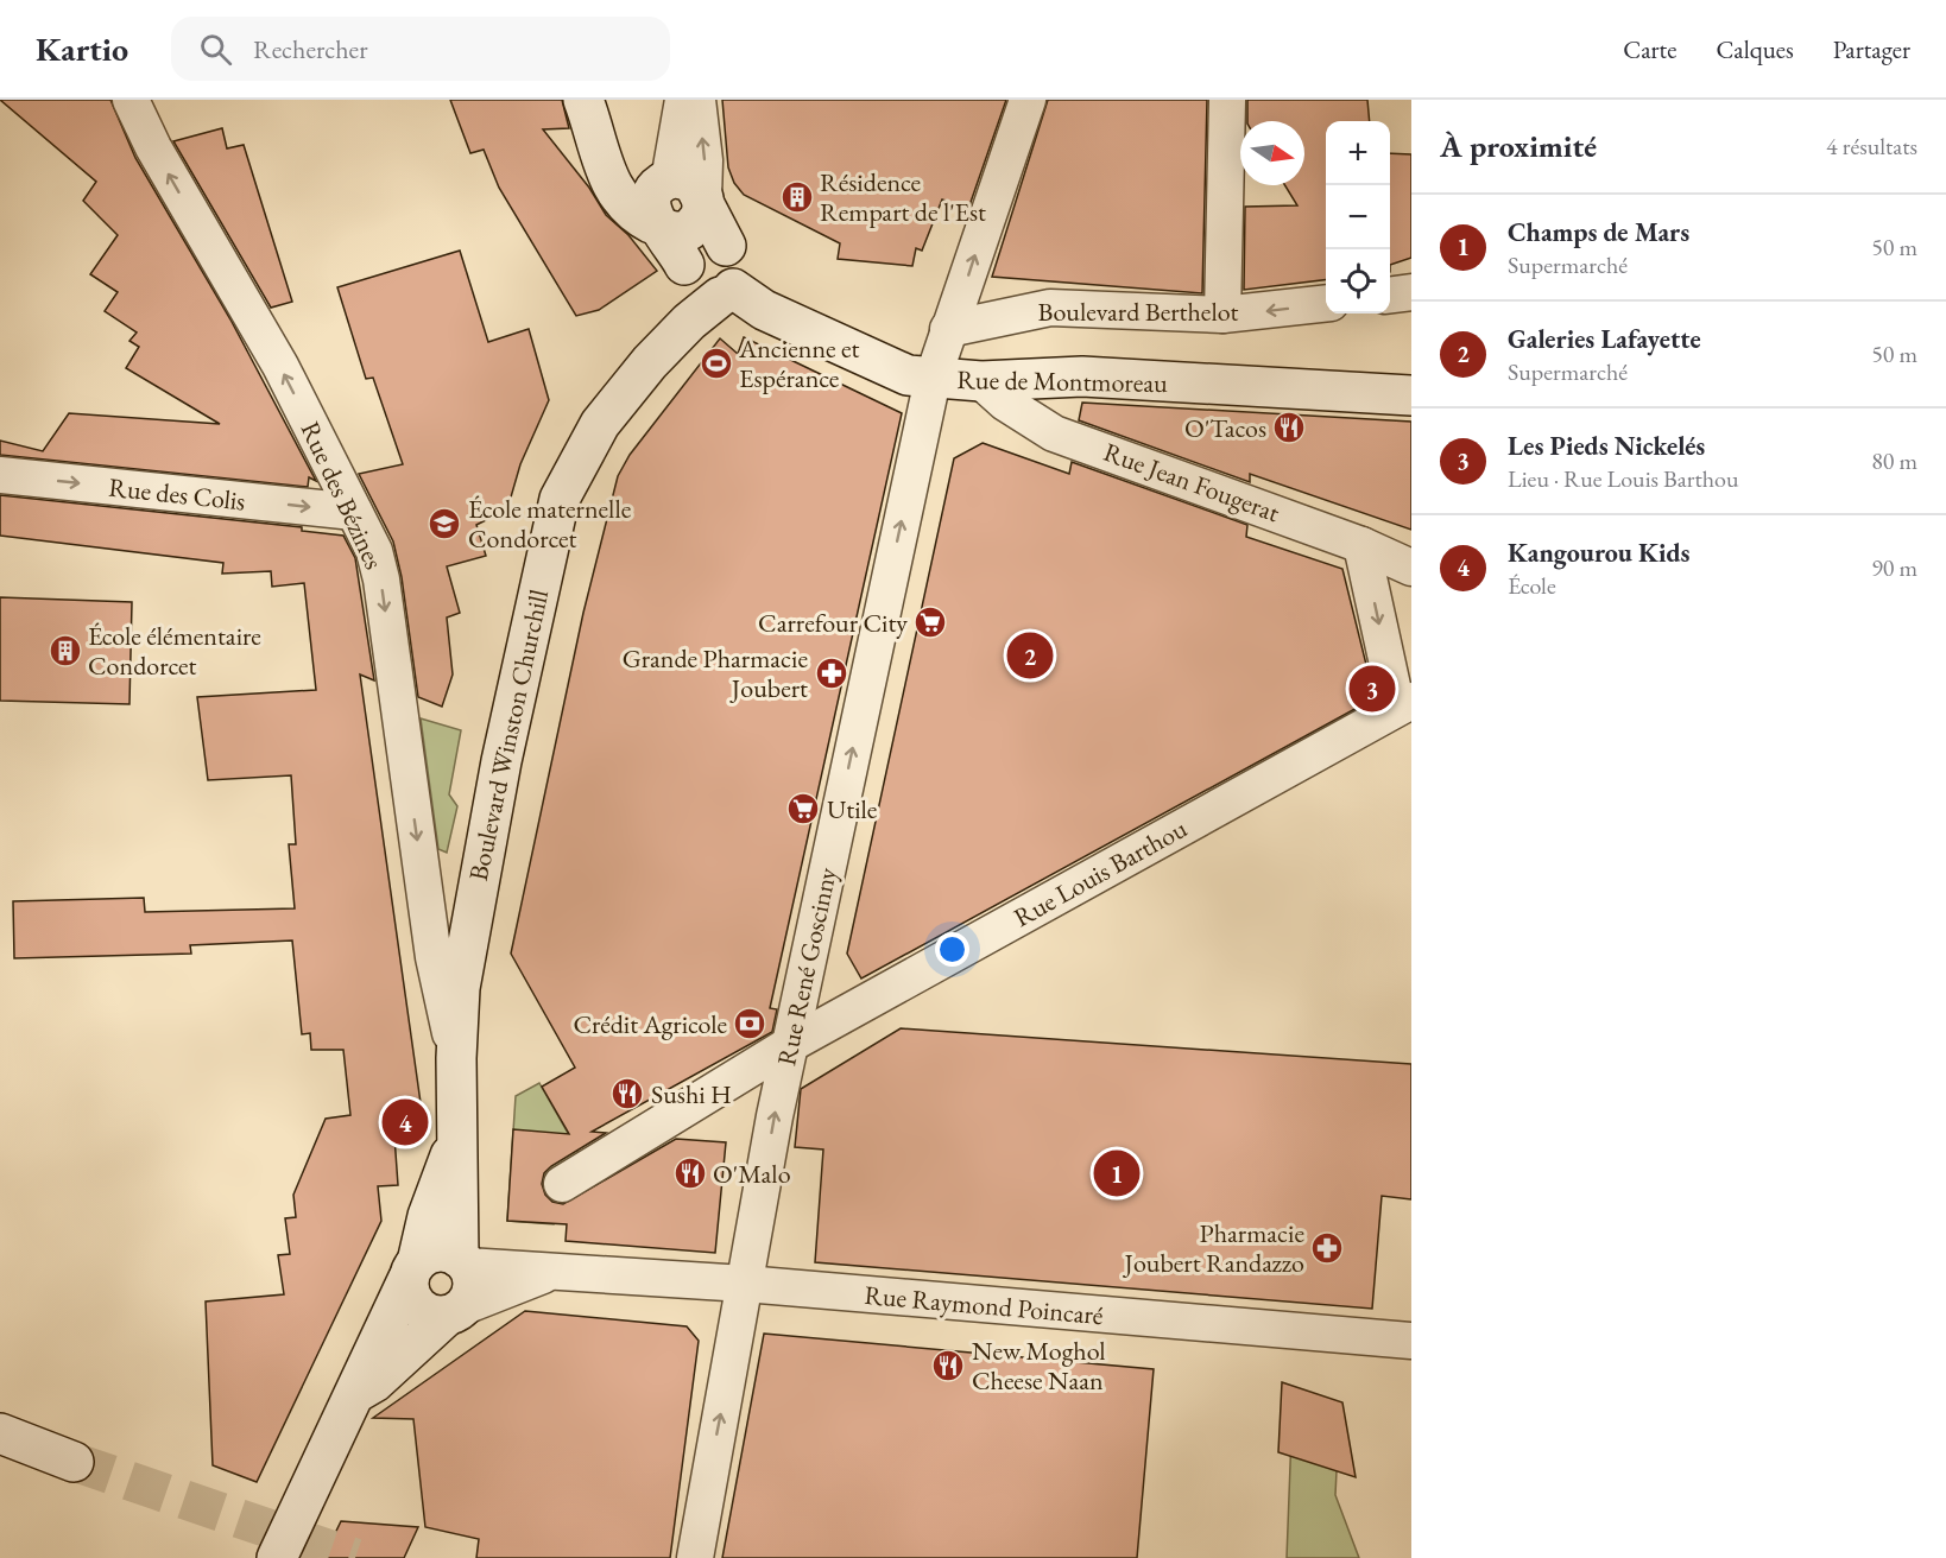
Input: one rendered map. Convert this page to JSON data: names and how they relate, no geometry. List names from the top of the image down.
{
  "streets": {
    "main road": ["Rue de Montmoreau", "Boulevard Winston Churchill"],
    "street": [
      "Boulevard Berthelot",
      "Rue Jean Fougerat",
      "Rue des Colis",
      "Rue des Bézines",
      "Rue Louis Barthou",
      "Rue René Goscinny",
      "Rue Raymond Poincaré"
    ]
  },
  "crossings": [
    ["Boulevard Berthelot", "Rue René Goscinny"],
    ["Rue de Montmoreau", "Rue Jean Fougerat"],
    ["Rue de Montmoreau", "Boulevard Winston Churchill"],
    ["Rue de Montmoreau", "Rue René Goscinny"],
    ["Rue des Colis", "Rue des Bézines"],
    ["Rue des Bézines", "Boulevard Winston Churchill"],
    ["Boulevard Winston Churchill", "Rue Raymond Poincaré"],
    ["Rue Louis Barthou", "Rue René Goscinny"],
    ["Rue René Goscinny", "Rue Raymond Poincaré"]
  ],
  "one_way": ["Rue des Colis", "Rue René Goscinny"],
  "places": {
    "building": ["Résidence Rempart de l'Est", "École élémentaire Condorcet"],
    "sports": ["Ancienne et Espérance"],
    "restaurant": [
      "O'Tacos",
      "Sushi H",
      "O'Malo",
      "New Moghol Cheese Naan"
    ],
    "school or university": ["École maternelle Condorcet"],
    "supermarket": ["Carrefour City", "Utile"],
    "pharmacy": ["Grande Pharmacie Joubert", "Pharmacie Joubert Randazzo"],
    "bank": ["Crédit Agricole"]
  },
  "north": "right",
  "page": {
    "header": "Kartio",
    "search": "Rechercher",
    "nav": ["Carte", "Calques", "Partager"],
    "heading": ["À proximité", "4 résultats"],
    "map_buttons": ["+", "−"],
    "list": [
      {
        "mark": "1",
        "name": "Champs de Mars",
        "note": "Supermarché",
        "value": "50 m"
      },
      {
        "mark": "2",
        "name": "Galeries Lafayette",
        "note": "Supermarché",
        "value": "50 m"
      },
      {
        "mark": "3",
        "name": "Les Pieds Nickelés",
        "note": "Lieu · Rue Louis Barthou",
        "value": "80 m"
      },
      {
        "mark": "4",
        "name": "Kangourou Kids",
        "note": "École",
        "value": "90 m"
      }
    ],
    "pins": [
      "2",
      "3",
      "4",
      "1"
    ]
  }
}
